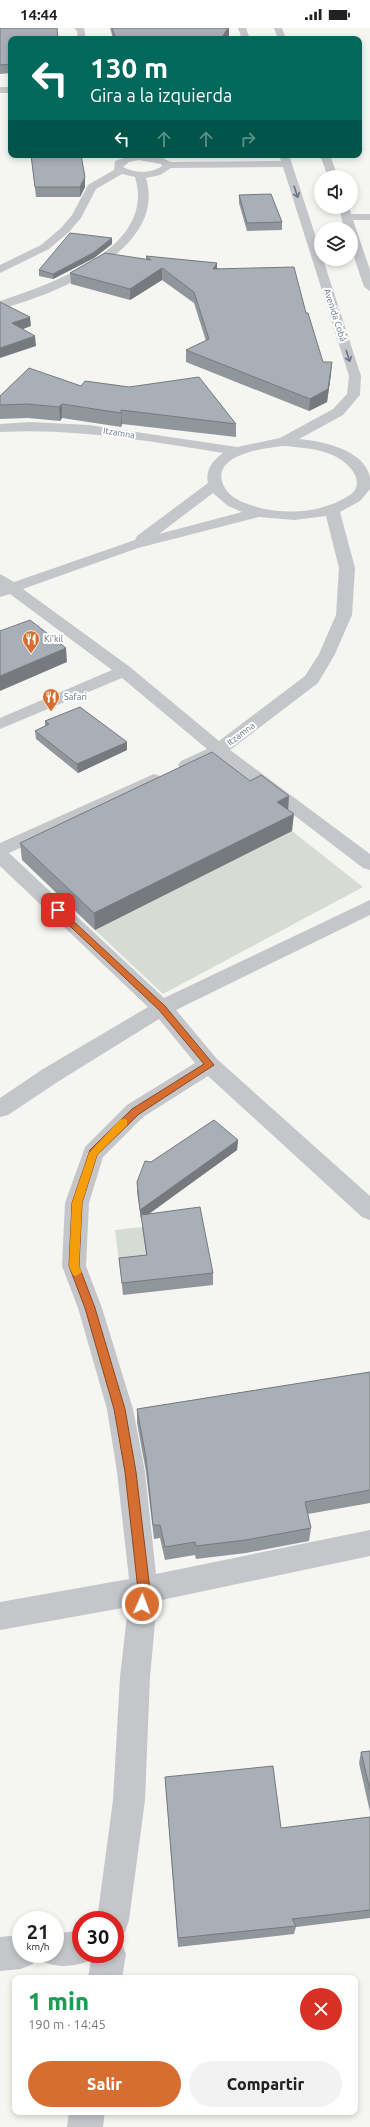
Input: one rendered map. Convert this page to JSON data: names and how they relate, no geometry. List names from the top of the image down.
{
  "streets": {
    "street": ["Avenida Cobá", "Itzamna"]
  },
  "one_way": ["Avenida Cobá"],
  "places": {
    "restaurant": ["Ki'kil", "Safari"]
  },
  "page": {
    "status": "14:44",
    "turn": ["130 m", "Gira a la izquierda"],
    "speed": "21 km/h",
    "limit": "30",
    "heading": ["1 min", "190 m · 14:45"],
    "buttons": ["Salir", "Compartir"]
  }
}
